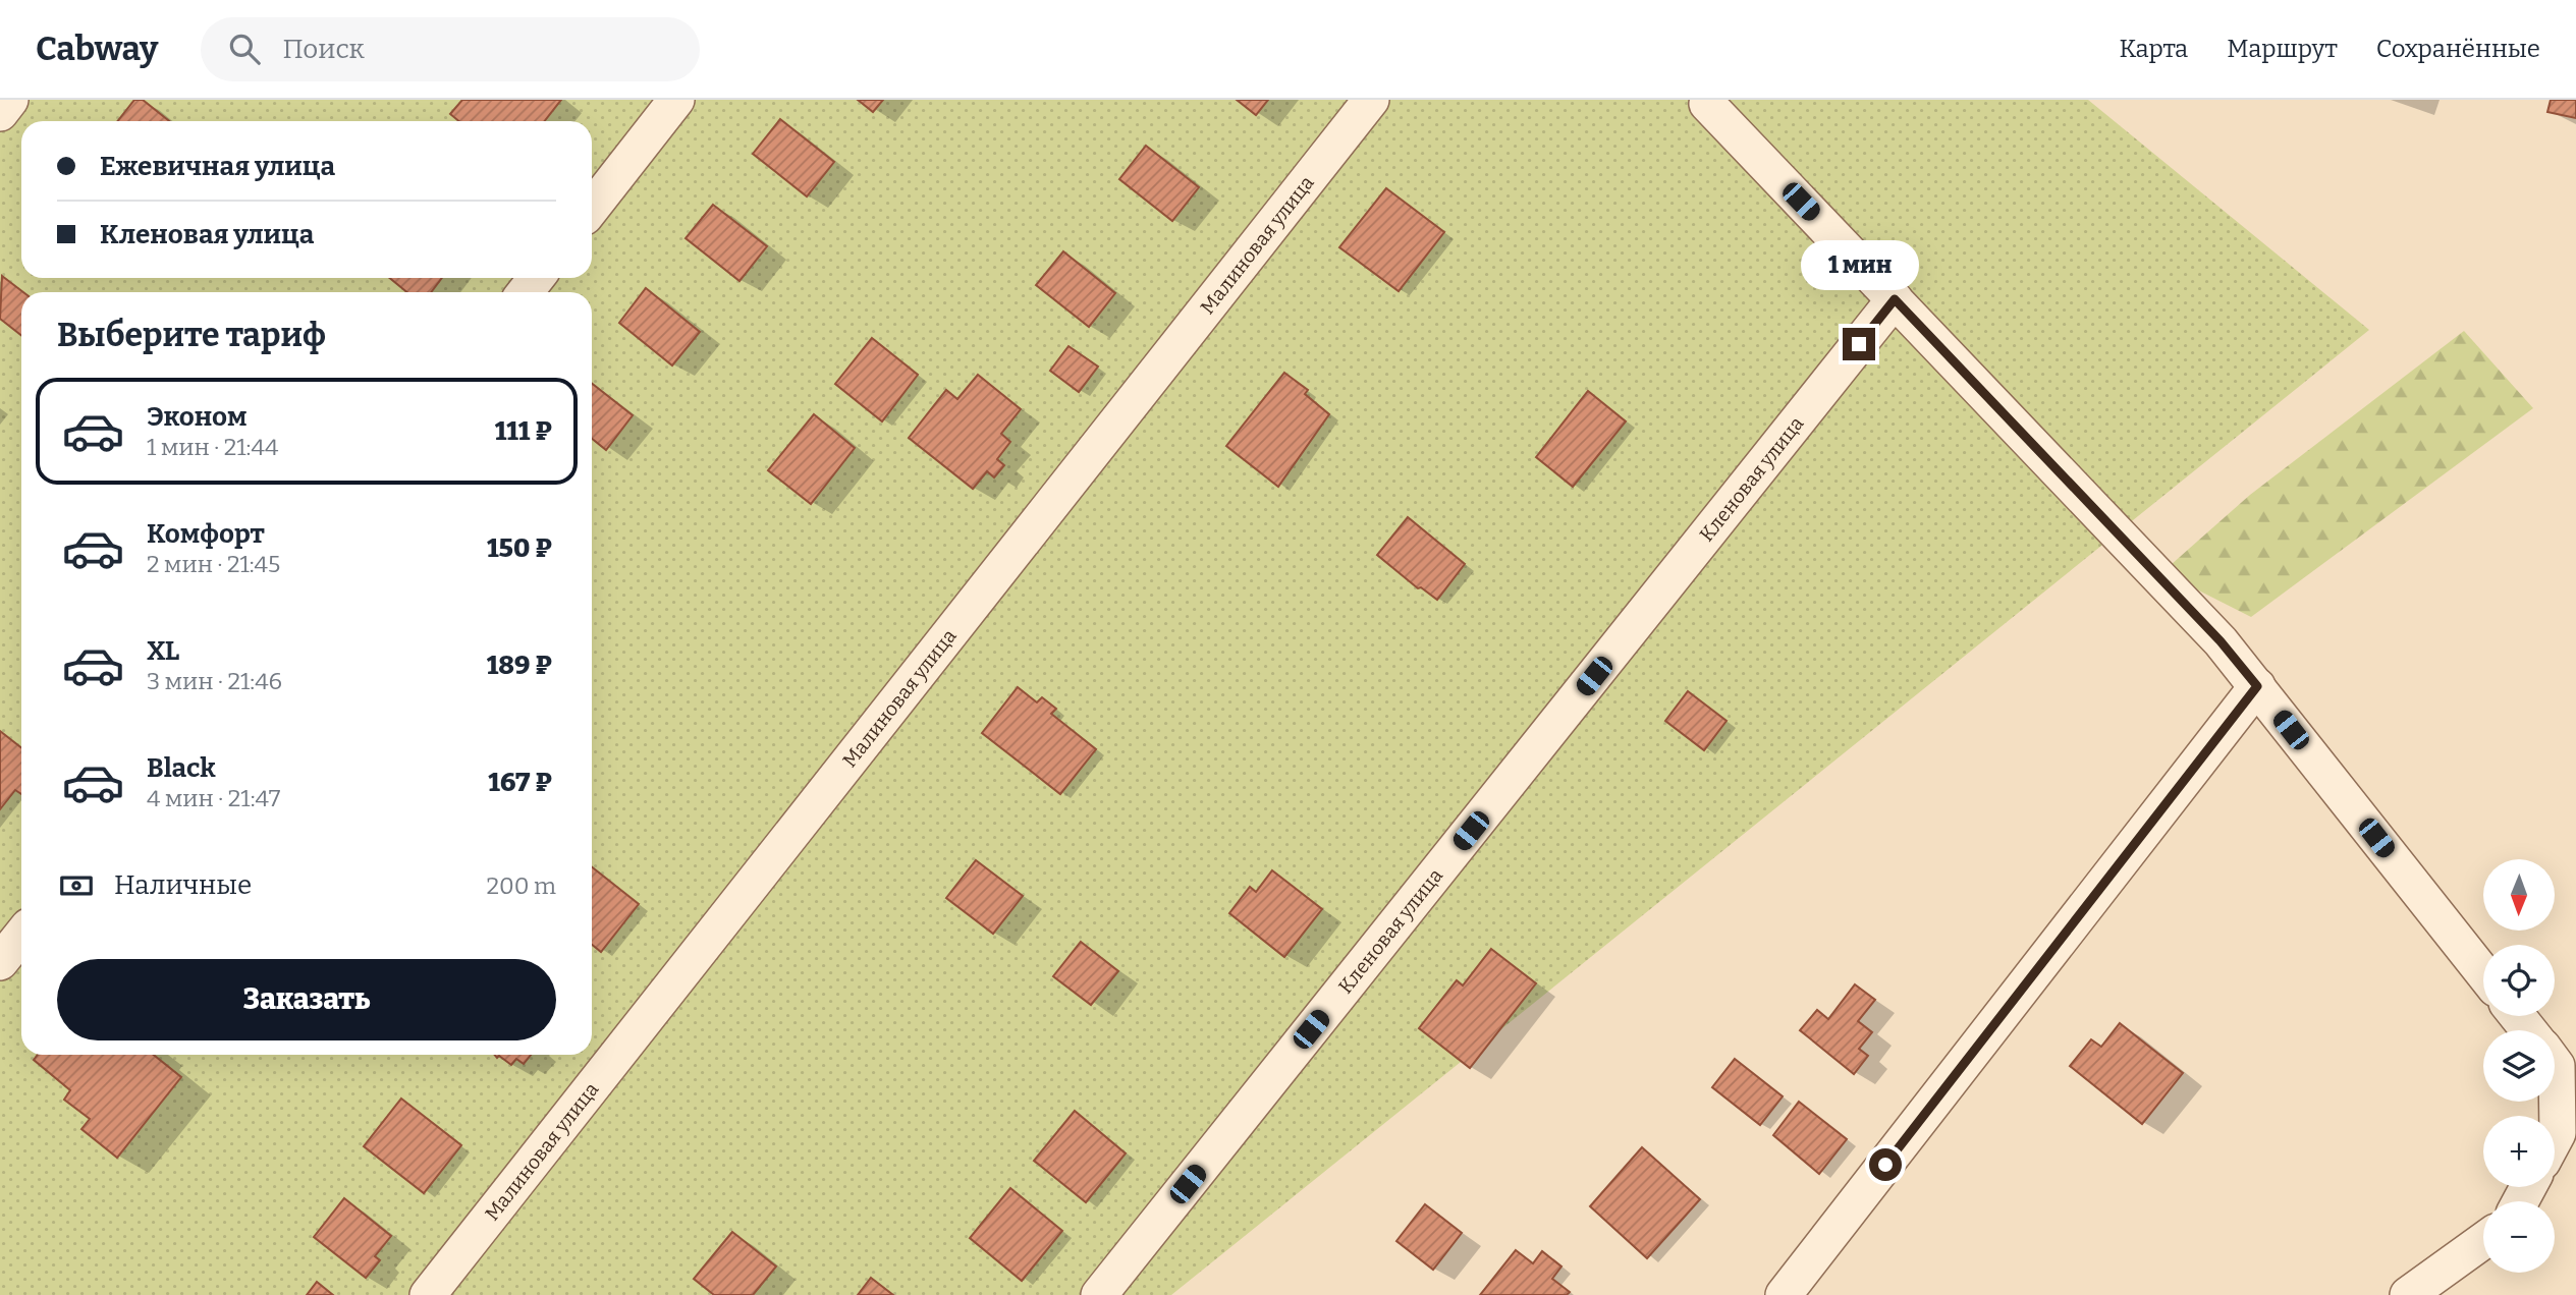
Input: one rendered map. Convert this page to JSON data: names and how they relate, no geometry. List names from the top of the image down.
{
  "streets": {
    "street": ["Малиновая улица", "Кленовая улица"]
  },
  "north": "bottom",
  "page": {
    "header": "Cabway",
    "search": "Поиск",
    "nav": ["Карта", "Маршрут", "Сохранённые"],
    "banner": ["Ежевичная улица", "Кленовая улица"],
    "bubble": "1 мин",
    "heading": "Выберите тариф",
    "list": [
      {
        "name": "Эконом",
        "note": "1 мин · 21:44",
        "value": "111 ₽"
      },
      {
        "name": "Комфорт",
        "note": "2 мин · 21:45",
        "value": "150 ₽"
      },
      {
        "name": "XL",
        "note": "3 мин · 21:46",
        "value": "189 ₽"
      },
      {
        "name": "Black",
        "note": "4 мин · 21:47",
        "value": "167 ₽"
      }
    ],
    "pay": ["Наличные", "200 m"],
    "map_buttons": ["+", "−"],
    "buttons": "Заказать"
  }
}
